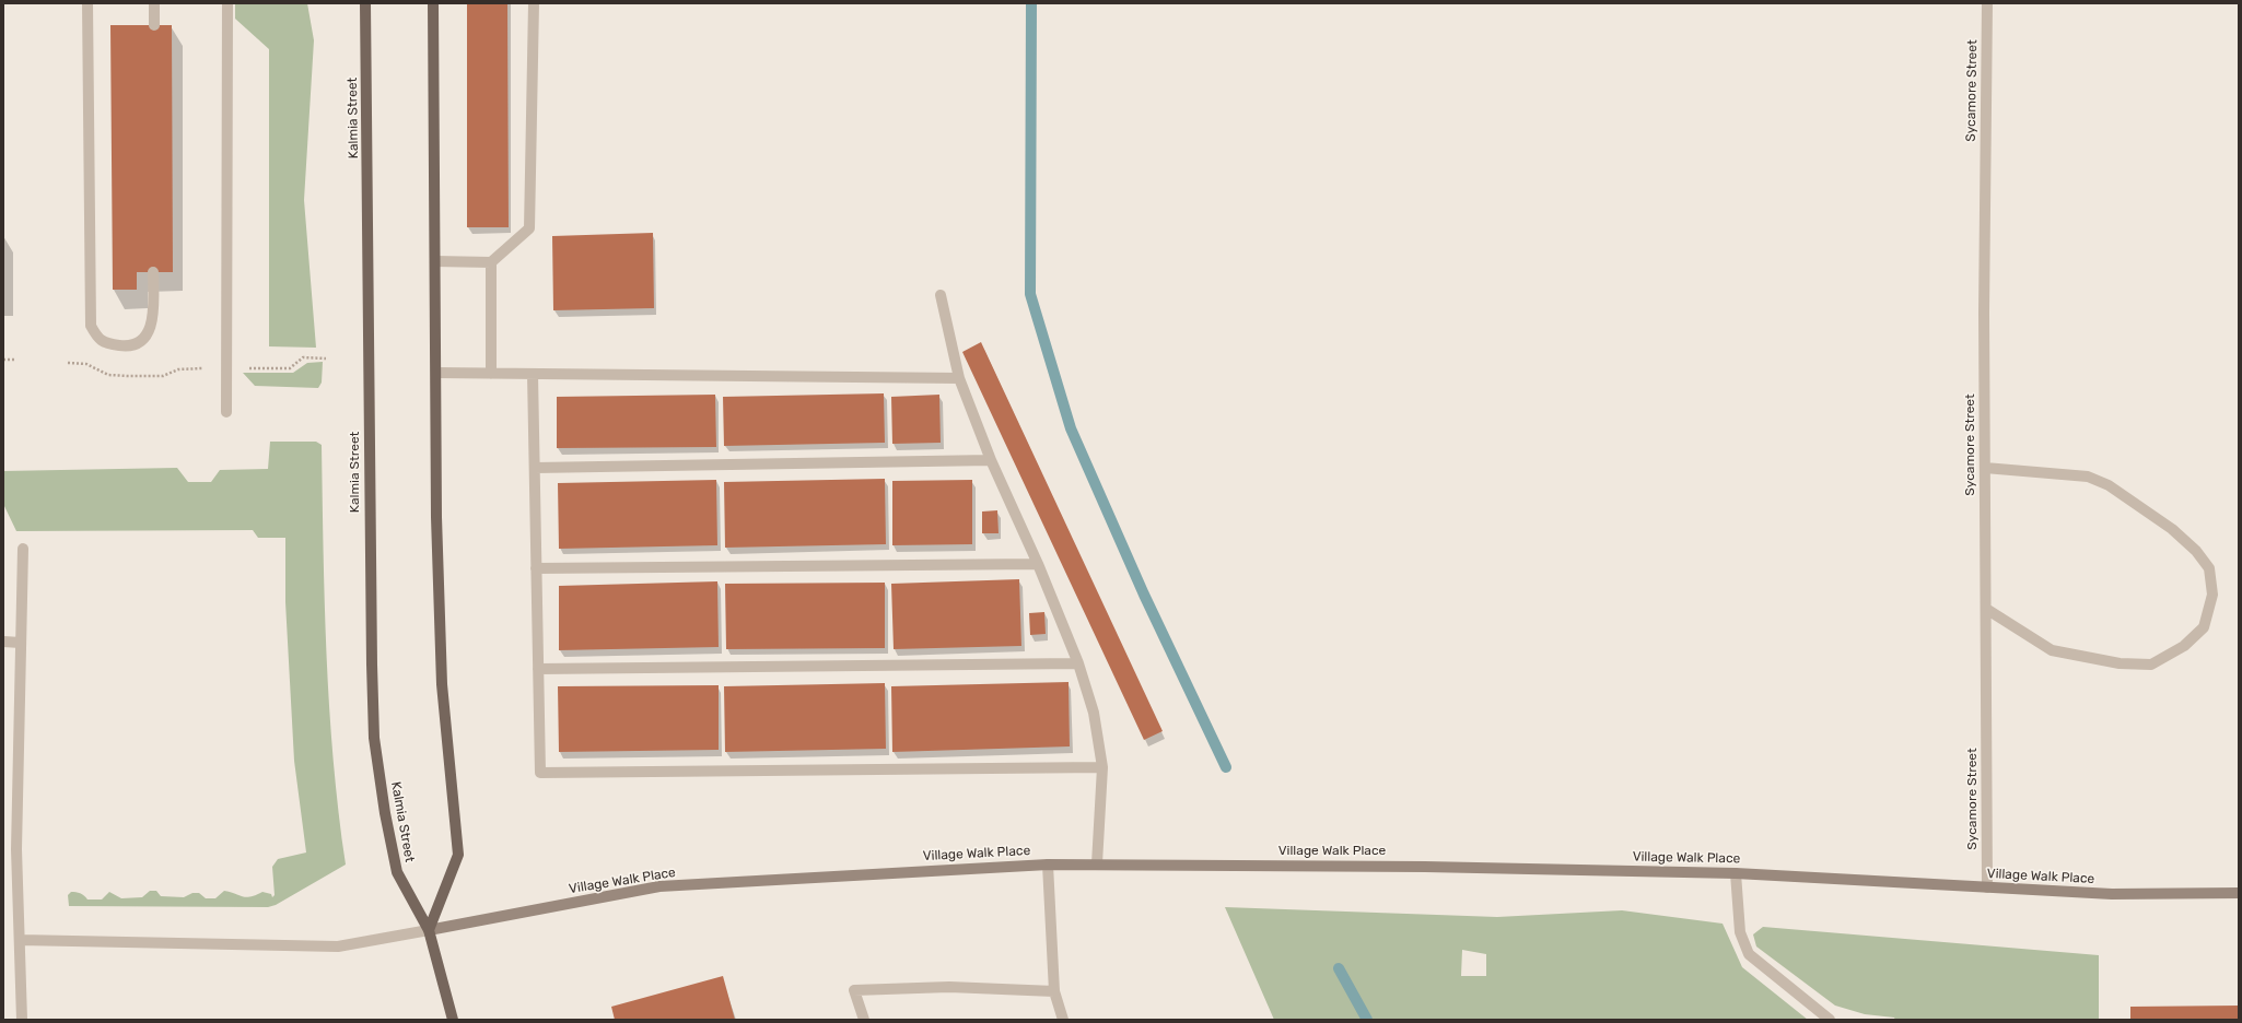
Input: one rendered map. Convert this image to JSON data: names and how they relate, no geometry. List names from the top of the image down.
{
  "streets": {
    "main road": ["Kalmia Street"],
    "street": ["Village Walk Place"],
    "lane": ["Sycamore Street"]
  },
  "crossings": [
    ["Sycamore Street", "Village Walk Place"],
    ["Kalmia Street", "Village Walk Place"]
  ]
}
